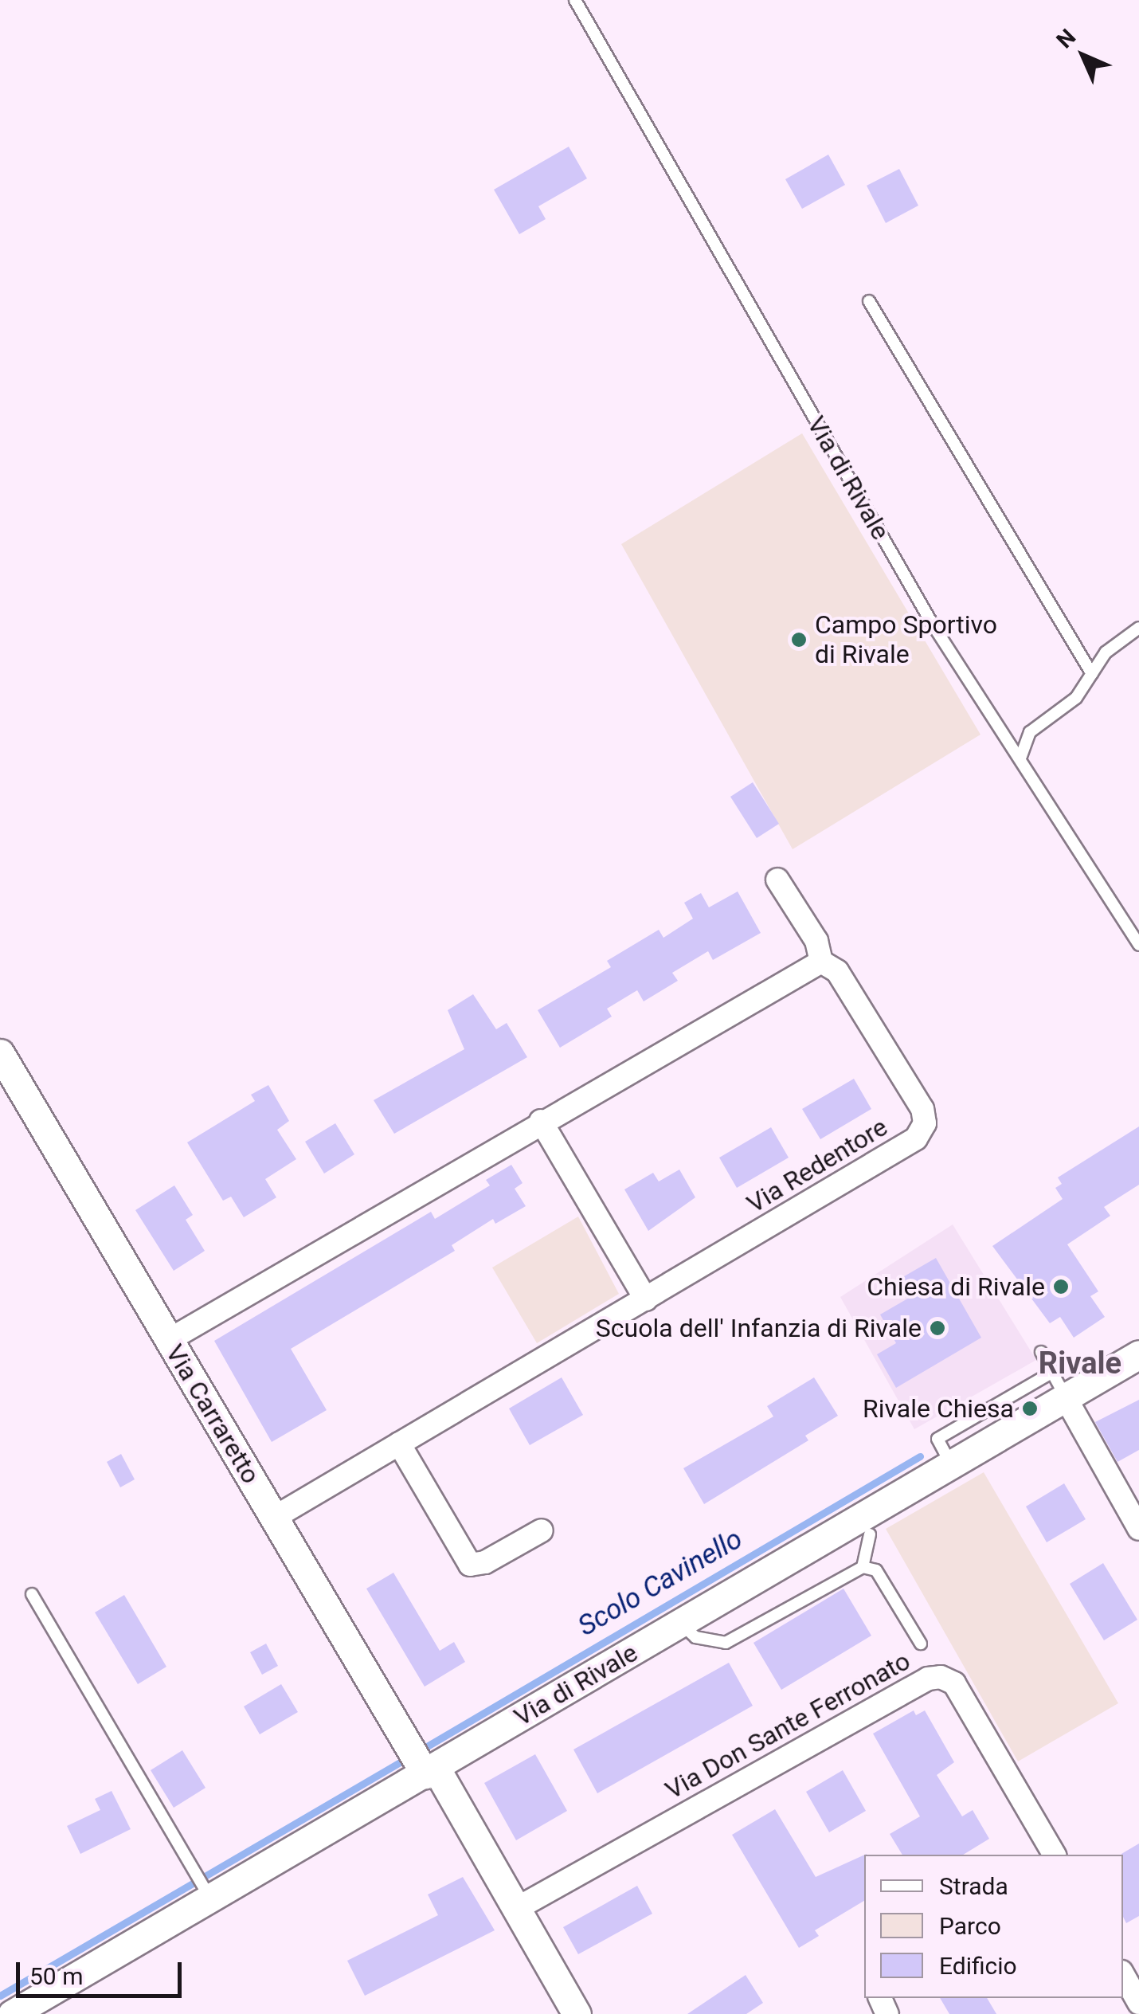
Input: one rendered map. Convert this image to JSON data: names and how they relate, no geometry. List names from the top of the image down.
{
  "streets": {
    "street": [
      "Via di Rivale",
      "Via Redentore",
      "Via Carraretto",
      "Via Don Sante Ferronato"
    ]
  },
  "crossings": [
    ["Via di Rivale", "Via Carraretto"],
    ["Via Redentore", "Via Carraretto"],
    ["Via Carraretto", "Via Don Sante Ferronato"]
  ],
  "districts": ["Rivale"],
  "water": ["Scolo Cavinello"],
  "places": [
    "Campo Sportivo di Rivale",
    "Chiesa di Rivale",
    "Scuola dell' Infanzia di Rivale",
    "Rivale Chiesa"
  ],
  "legend": ["Strada", "Parco", "Edificio"],
  "scale_bar": "50 m",
  "north": "top left"
}
